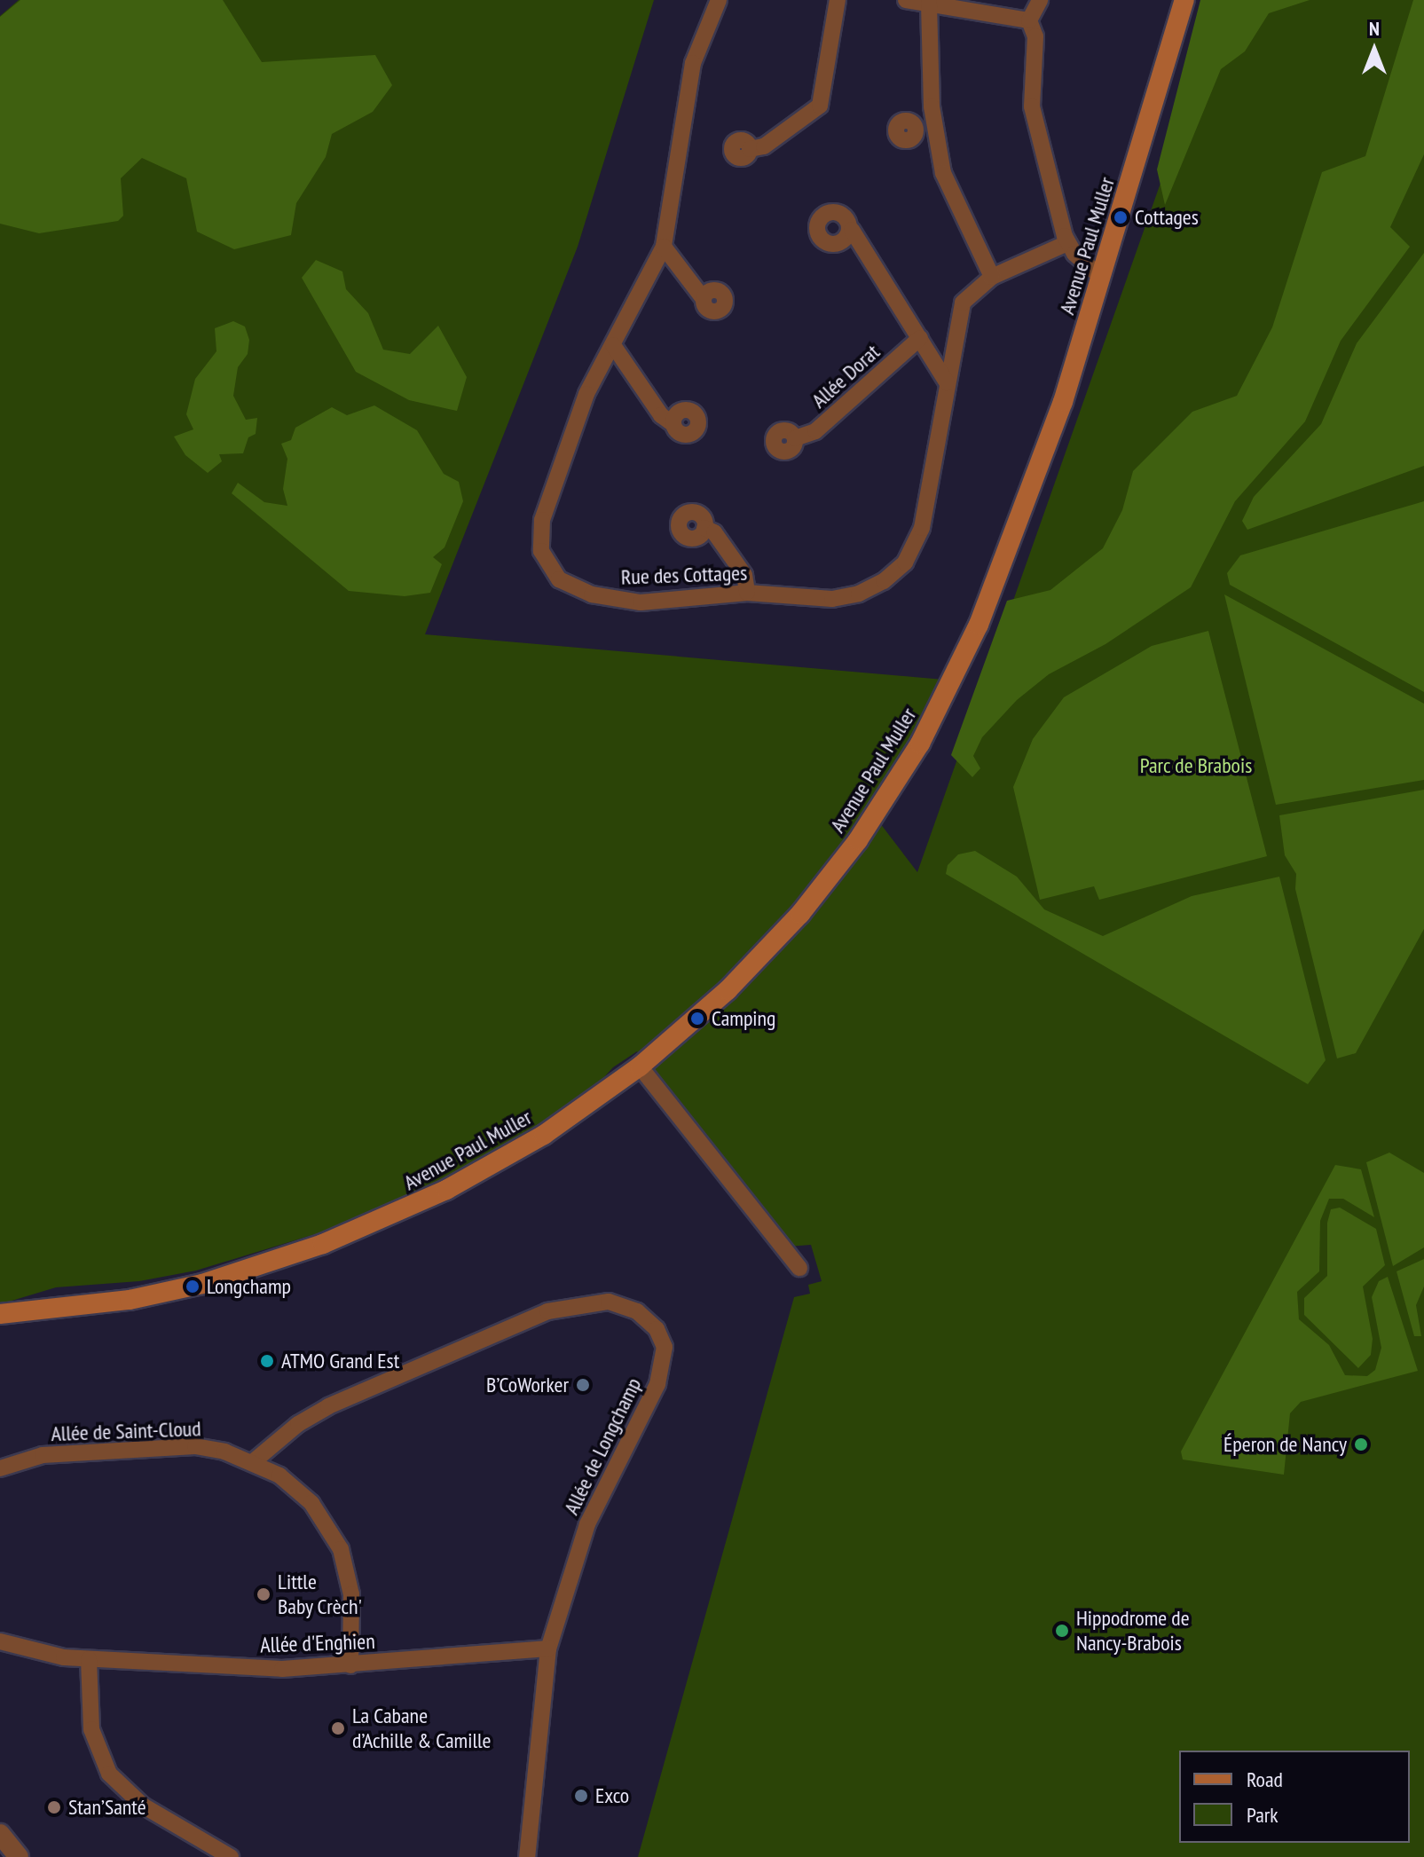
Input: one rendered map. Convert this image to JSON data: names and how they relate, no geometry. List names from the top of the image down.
{
  "streets": {
    "main road": ["Avenue Paul Muller"],
    "street": [
      "Allée Dorat",
      "Rue des Cottages",
      "Allée de Saint-Cloud",
      "Allée de Longchamp",
      "Allée d'Enghien"
    ]
  },
  "crossings": [
    ["Allée de Saint-Cloud", "Allée de Longchamp"],
    ["Allée de Saint-Cloud", "Allée d'Enghien"],
    ["Allée de Longchamp", "Allée d'Enghien"]
  ],
  "parks": ["Parc de Brabois"],
  "places": [
    "Cottages",
    "Camping",
    "Longchamp",
    "ATMO Grand Est",
    "B’CoWorker",
    "Éperon de Nancy",
    "Little Baby Crèch'",
    "Hippodrome de Nancy-Brabois",
    "La Cabane d’Achille & Camille",
    "Exco",
    "Stan’Santé"
  ],
  "legend": ["Road", "Park"],
  "north": "top"
}
